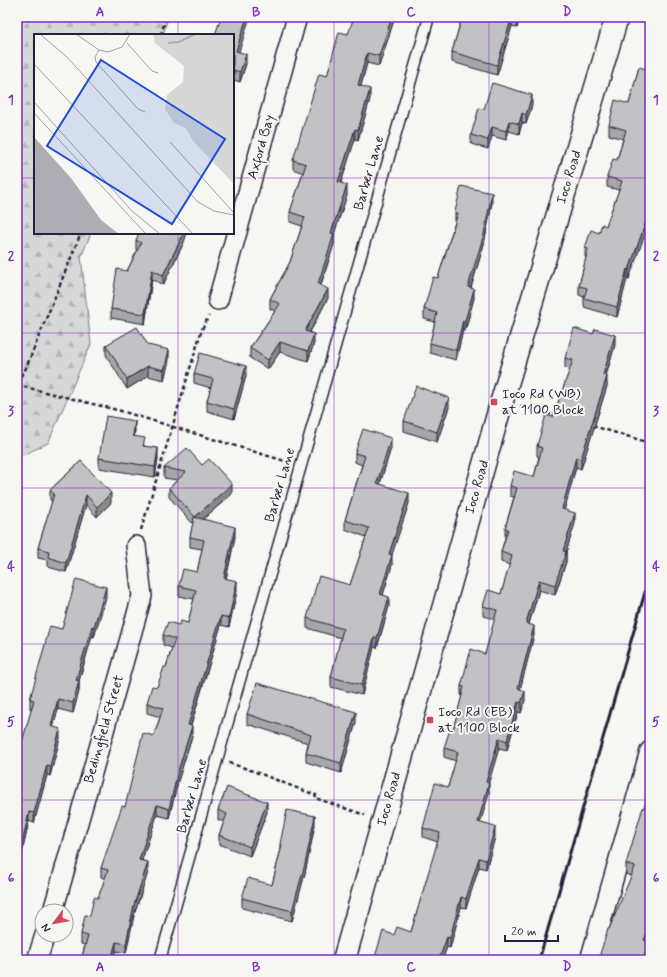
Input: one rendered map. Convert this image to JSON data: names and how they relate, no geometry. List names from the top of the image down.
{
  "streets": {
    "main road": ["Ioco Road"],
    "street": ["Axford Bay", "Bedingfield Street"],
    "lane": ["Barber Lane"]
  },
  "places": {
    "transit": ["Ioco Rd (WB) at 1100 Block", "Ioco Rd (EB) at 1100 Block"]
  },
  "scale_bar": "20 m",
  "north": "bottom left",
  "grid": {
    "columns": [
      "A",
      "B",
      "C",
      "D"
    ],
    "rows": [
      "1",
      "2",
      "3",
      "4",
      "5",
      "6"
    ]
  }
}
